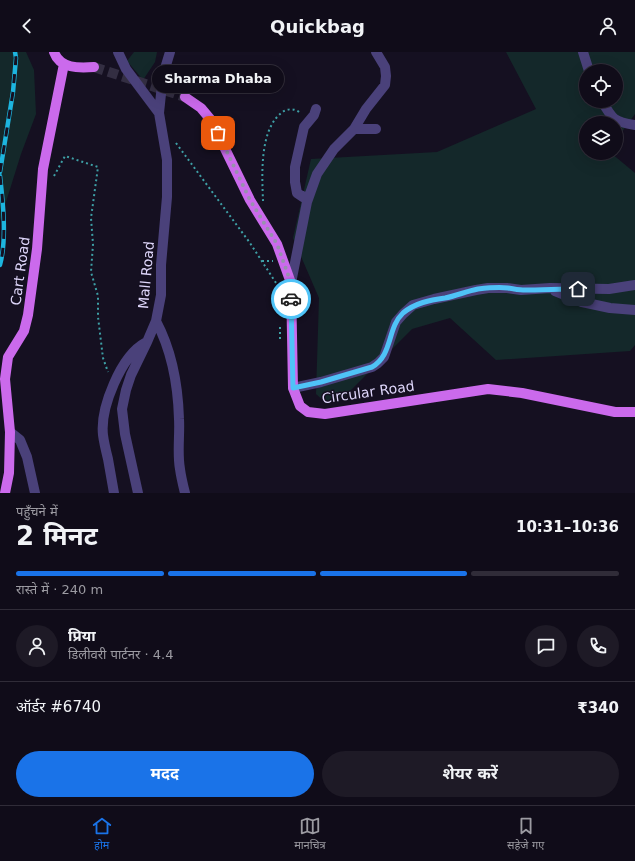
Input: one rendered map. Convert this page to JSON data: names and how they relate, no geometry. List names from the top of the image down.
{
  "streets": {
    "main road": ["Cart Road", "Circular Road"],
    "street": ["Mall Road"]
  },
  "places": ["Sharma Dhaba"],
  "page": {
    "header": "Quickbag",
    "bubble": "Sharma Dhaba",
    "heading": ["2 मिनट", "पहुँचने में", "10:31–10:36"],
    "panel": [
      "प्रिया",
      "डिलीवरी पार्टनर · 4.4",
      "ऑर्डर #6740",
      "₹340"
    ],
    "bar": "रास्ते में · 240 m",
    "buttons": ["मदद", "शेयर करें"],
    "tabs": ["होम", "मानचित्र", "सहेजे गए"]
  }
}
